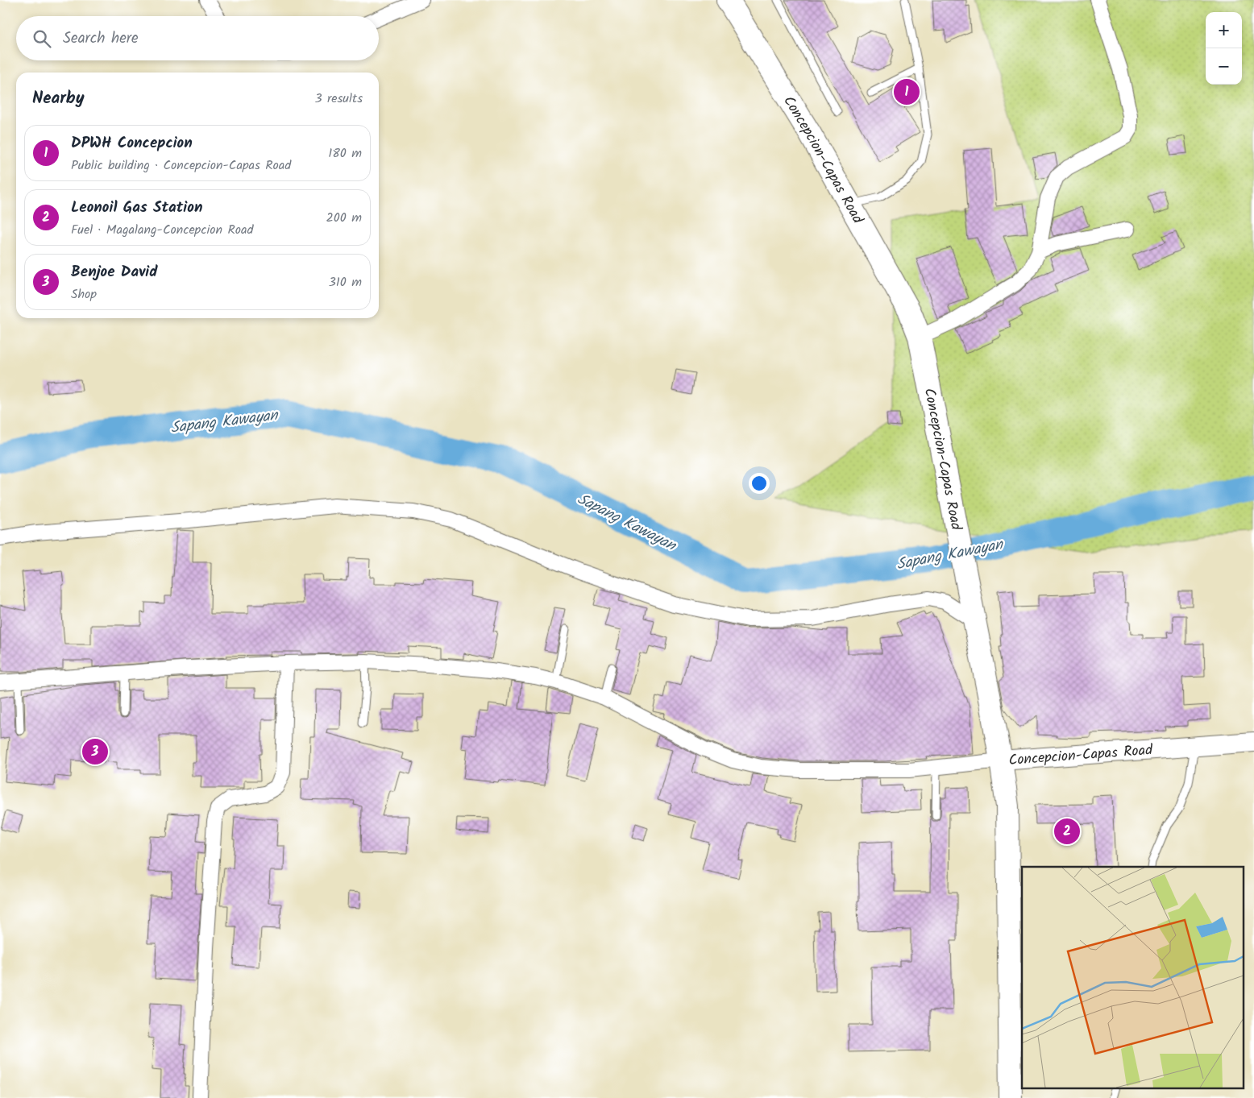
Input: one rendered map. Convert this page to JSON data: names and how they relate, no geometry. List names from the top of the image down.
{
  "streets": {
    "main road": ["Concepcion-Capas Road"]
  },
  "water": ["Sapang Kawayan"],
  "page": {
    "map_buttons": ["+", "−"],
    "search": "Search here",
    "heading": ["Nearby", "3 results"],
    "pins": ["1", "3", "2"],
    "list": [
      {
        "mark": "1",
        "name": "DPWH Concepcion",
        "note": "Public building · Concepcion-Capas Road",
        "value": "180 m"
      },
      {
        "mark": "2",
        "name": "Leonoil Gas Station",
        "note": "Fuel · Magalang-Concepcion Road",
        "value": "200 m"
      },
      {
        "mark": "3",
        "name": "Benjoe David",
        "note": "Shop",
        "value": "310 m"
      }
    ]
  }
}
